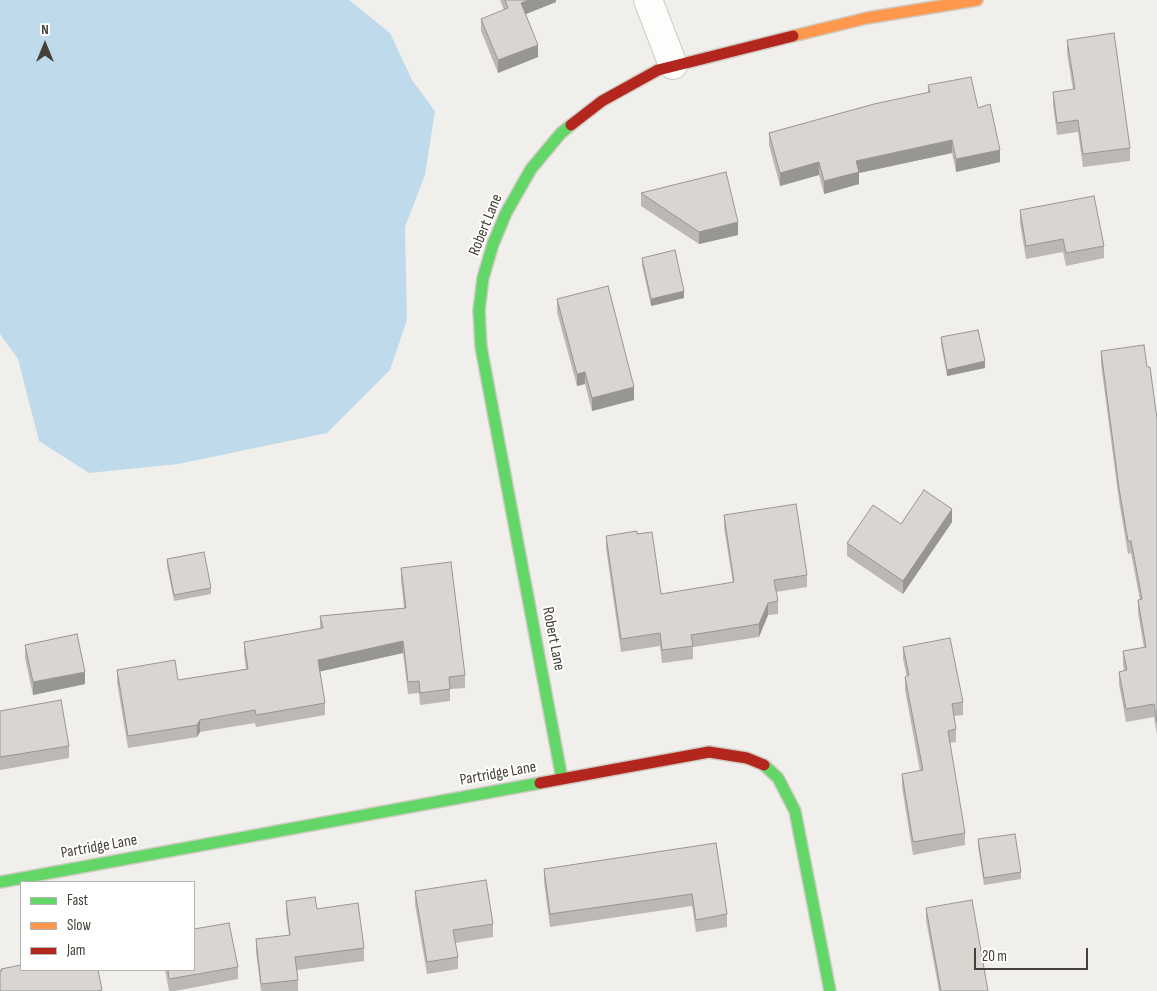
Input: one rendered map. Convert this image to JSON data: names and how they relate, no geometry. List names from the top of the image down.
{
  "streets": {
    "street": ["Robert Lane", "Partridge Lane"]
  },
  "crossings": [
    ["Robert Lane", "Partridge Lane"]
  ],
  "legend": ["Fast", "Slow", "Jam"],
  "scale_bar": "20 m",
  "north": "top"
}
